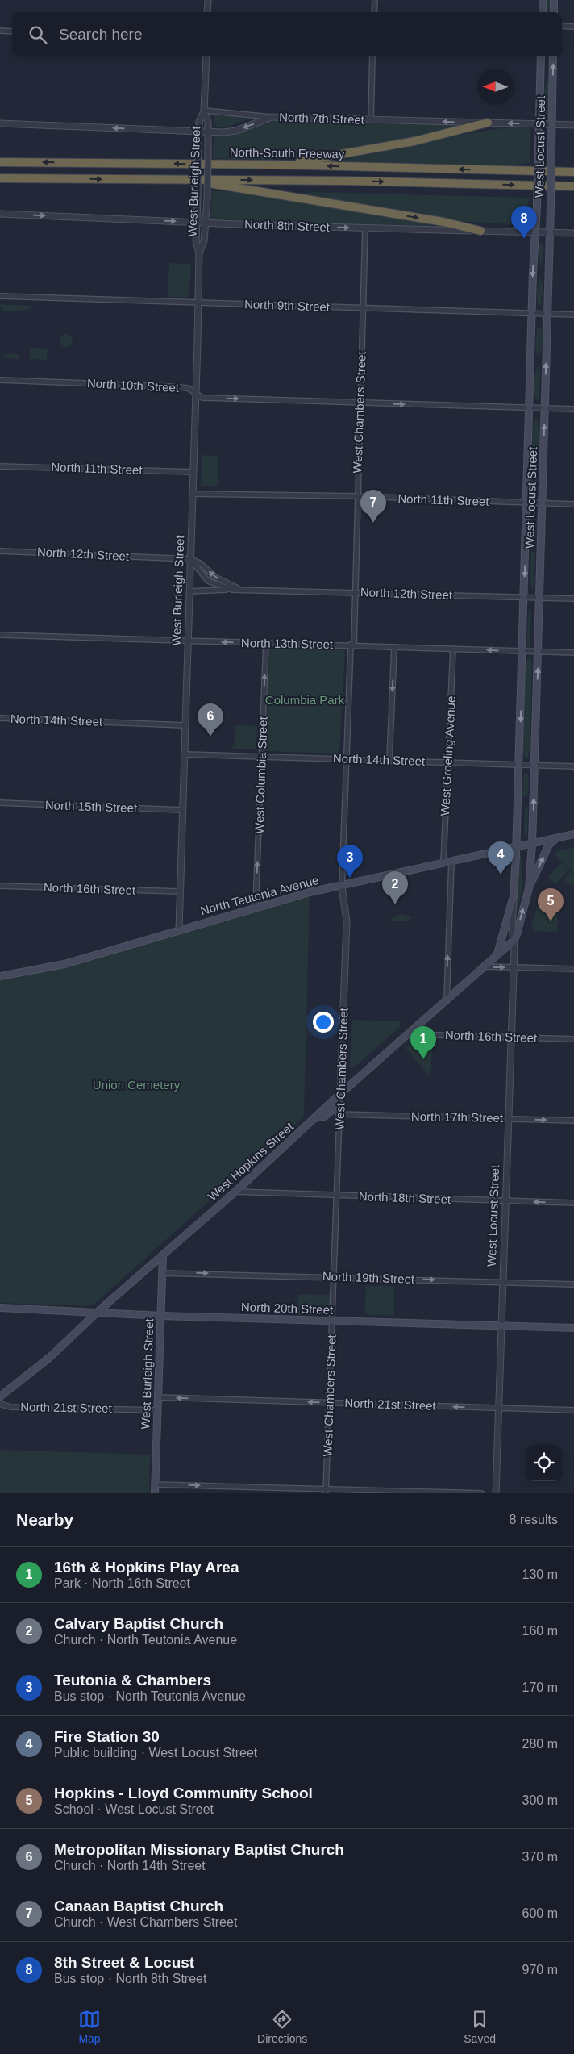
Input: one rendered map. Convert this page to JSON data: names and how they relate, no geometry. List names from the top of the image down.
{
  "streets": {
    "highway": ["North-South Freeway"],
    "main road": [
      "West Locust Street",
      "West Burleigh Street",
      "North Teutonia Avenue",
      "West Hopkins Street",
      "North 20th Street"
    ],
    "street": [
      "North 7th Street",
      "North 8th Street",
      "North 9th Street",
      "North 10th Street",
      "West Chambers Street",
      "North 11th Street",
      "North 12th Street",
      "North 13th Street",
      "North 14th Street",
      "West Groeling Avenue",
      "West Columbia Street",
      "North 15th Street",
      "North 16th Street",
      "North 17th Street",
      "North 18th Street",
      "North 19th Street",
      "North 21st Street"
    ]
  },
  "crossings": [
    ["North 7th Street", "West Locust Street"],
    ["North 7th Street", "West Burleigh Street"],
    ["West Locust Street", "North 8th Street"],
    ["West Locust Street", "North 9th Street"],
    ["West Locust Street", "North 10th Street"],
    ["West Locust Street", "North 11th Street"],
    ["West Locust Street", "North 12th Street"],
    ["West Locust Street", "North 13th Street"],
    ["West Locust Street", "North 14th Street"],
    ["West Locust Street", "North 16th Street"],
    ["West Locust Street", "North Teutonia Avenue"],
    ["West Locust Street", "North 17th Street"],
    ["West Locust Street", "West Hopkins Street"],
    ["West Locust Street", "North 18th Street"],
    ["West Locust Street", "North 19th Street"],
    ["West Locust Street", "North 20th Street"],
    ["West Locust Street", "North 21st Street"],
    ["West Burleigh Street", "North 8th Street"],
    ["West Burleigh Street", "North 9th Street"],
    ["West Burleigh Street", "North 10th Street"],
    ["West Burleigh Street", "North 11th Street"],
    ["West Burleigh Street", "North 12th Street"],
    ["West Burleigh Street", "North 13th Street"],
    ["West Burleigh Street", "North 14th Street"],
    ["West Burleigh Street", "North 15th Street"],
    ["West Burleigh Street", "North 16th Street"],
    ["West Burleigh Street", "North Teutonia Avenue"],
    ["West Burleigh Street", "West Hopkins Street"],
    ["West Burleigh Street", "North 19th Street"],
    ["West Burleigh Street", "North 20th Street"],
    ["West Burleigh Street", "North 21st Street"],
    ["North 8th Street", "West Chambers Street"],
    ["North 9th Street", "West Chambers Street"],
    ["North 10th Street", "West Chambers Street"],
    ["West Chambers Street", "North 11th Street"],
    ["West Chambers Street", "North 12th Street"],
    ["West Chambers Street", "North 13th Street"],
    ["West Chambers Street", "North 14th Street"],
    ["West Chambers Street", "North Teutonia Avenue"],
    ["West Chambers Street", "North 17th Street"],
    ["West Chambers Street", "West Hopkins Street"],
    ["West Chambers Street", "North 18th Street"],
    ["West Chambers Street", "North 19th Street"],
    ["West Chambers Street", "North 20th Street"],
    ["West Chambers Street", "North 21st Street"],
    ["North 13th Street", "West Groeling Avenue"],
    ["North 13th Street", "West Columbia Street"],
    ["North 14th Street", "West Groeling Avenue"],
    ["North 14th Street", "West Columbia Street"],
    ["West Groeling Avenue", "North Teutonia Avenue"],
    ["West Columbia Street", "North Teutonia Avenue"],
    ["North 16th Street", "West Hopkins Street"],
    ["West Hopkins Street", "North 18th Street"],
    ["West Hopkins Street", "North 20th Street"]
  ],
  "one_way": [
    "North 7th Street",
    "North 8th Street",
    "North 10th Street",
    "West Columbia Street",
    "North 19th Street",
    "North 21st Street"
  ],
  "parks": ["Columbia Park", "Union Cemetery"],
  "north": "left",
  "page": {
    "search": "Search here",
    "pins": [
      "8",
      "7",
      "6",
      "4",
      "3",
      "2",
      "5",
      "1"
    ],
    "heading": ["Nearby", "8 results"],
    "list": [
      {
        "mark": "1",
        "name": "16th & Hopkins Play Area",
        "note": "Park · North 16th Street",
        "value": "130 m"
      },
      {
        "mark": "2",
        "name": "Calvary Baptist Church",
        "note": "Church · North Teutonia Avenue",
        "value": "160 m"
      },
      {
        "mark": "3",
        "name": "Teutonia & Chambers",
        "note": "Bus stop · North Teutonia Avenue",
        "value": "170 m"
      },
      {
        "mark": "4",
        "name": "Fire Station 30",
        "note": "Public building · West Locust Street",
        "value": "280 m"
      },
      {
        "mark": "5",
        "name": "Hopkins - Lloyd Community School",
        "note": "School · West Locust Street",
        "value": "300 m"
      },
      {
        "mark": "6",
        "name": "Metropolitan Missionary Baptist Church",
        "note": "Church · North 14th Street",
        "value": "370 m"
      },
      {
        "mark": "7",
        "name": "Canaan Baptist Church",
        "note": "Church · West Chambers Street",
        "value": "600 m"
      },
      {
        "mark": "8",
        "name": "8th Street & Locust",
        "note": "Bus stop · North 8th Street",
        "value": "970 m"
      }
    ],
    "nav": ["Map", "Directions", "Saved"]
  }
}
